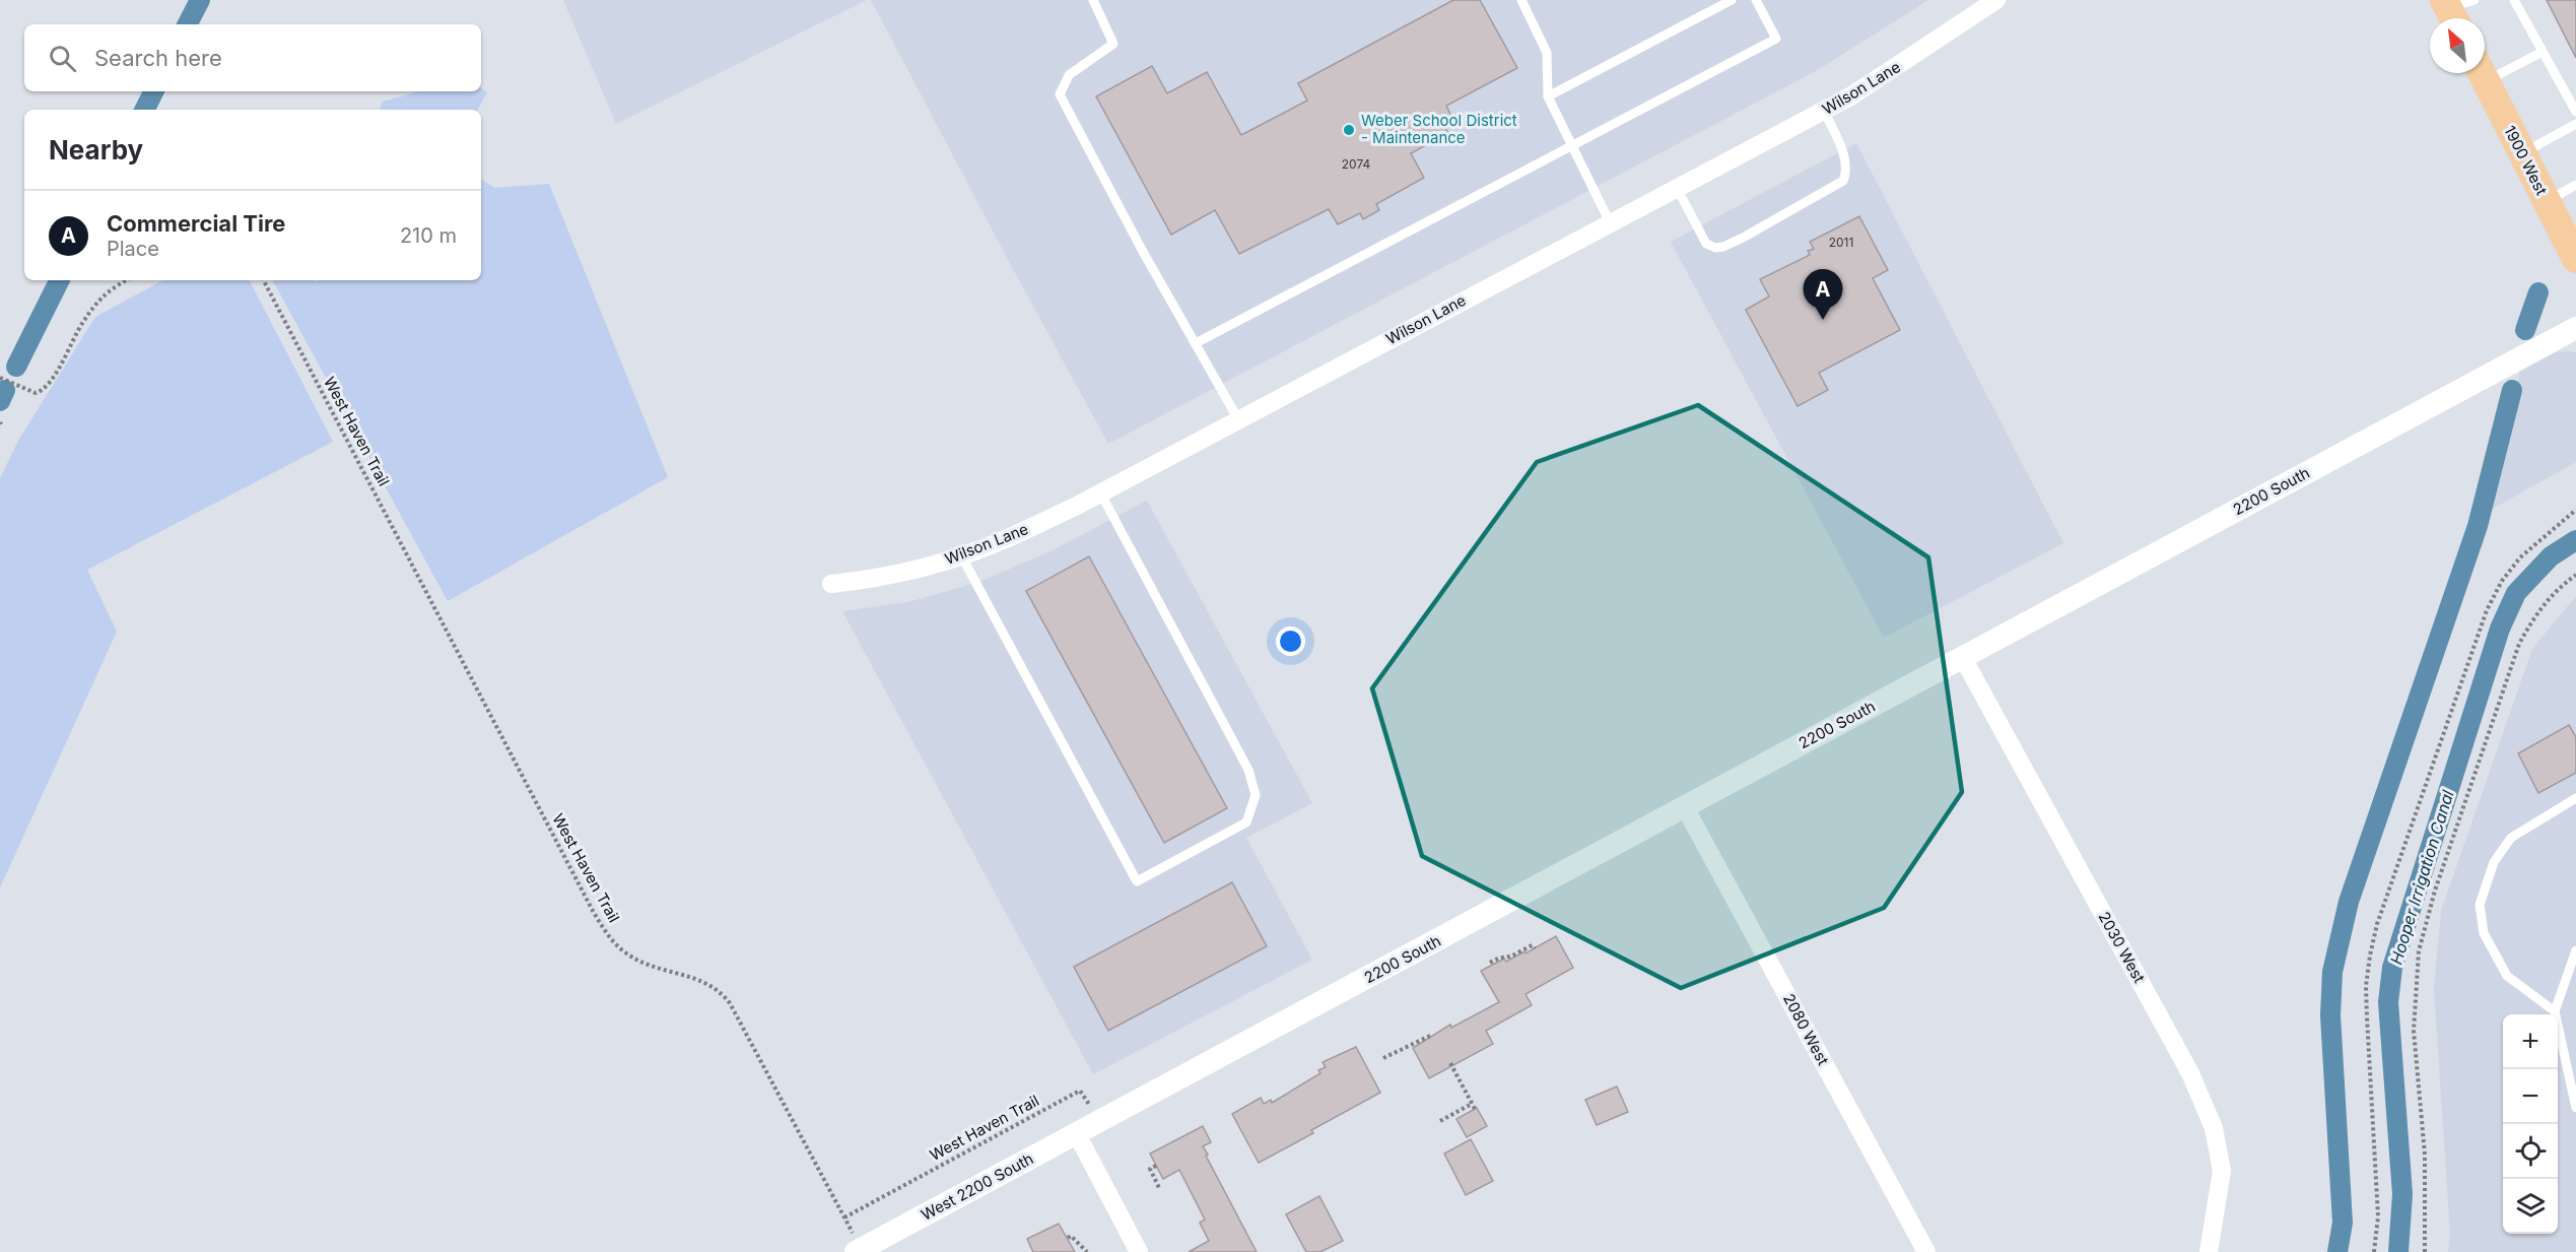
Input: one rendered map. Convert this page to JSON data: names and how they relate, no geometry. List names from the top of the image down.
{
  "streets": {
    "main road": ["1900 West"],
    "street": [
      "Wilson Lane",
      "2200 South",
      "2030 West",
      "2080 West",
      "West 2200 South"
    ],
    "path": ["West Haven Trail"]
  },
  "crossings": [
    ["West Haven Trail", "2200 South"],
    ["West Haven Trail", "West 2200 South"],
    ["2200 South", "2030 West"],
    ["2200 South", "2080 West"],
    ["2200 South", "West 2200 South"]
  ],
  "water": ["Hooper Irrigation Canal"],
  "places": ["Weber School District - Maintenance"],
  "house_numbers": ["2074", "2011"],
  "north": "top left",
  "page": {
    "search": "Search here",
    "heading": "Nearby",
    "list": [
      {
        "mark": "A",
        "name": "Commercial Tire",
        "note": "Place",
        "value": "210 m"
      }
    ],
    "pins": "A",
    "map_buttons": ["+", "−"]
  }
}
